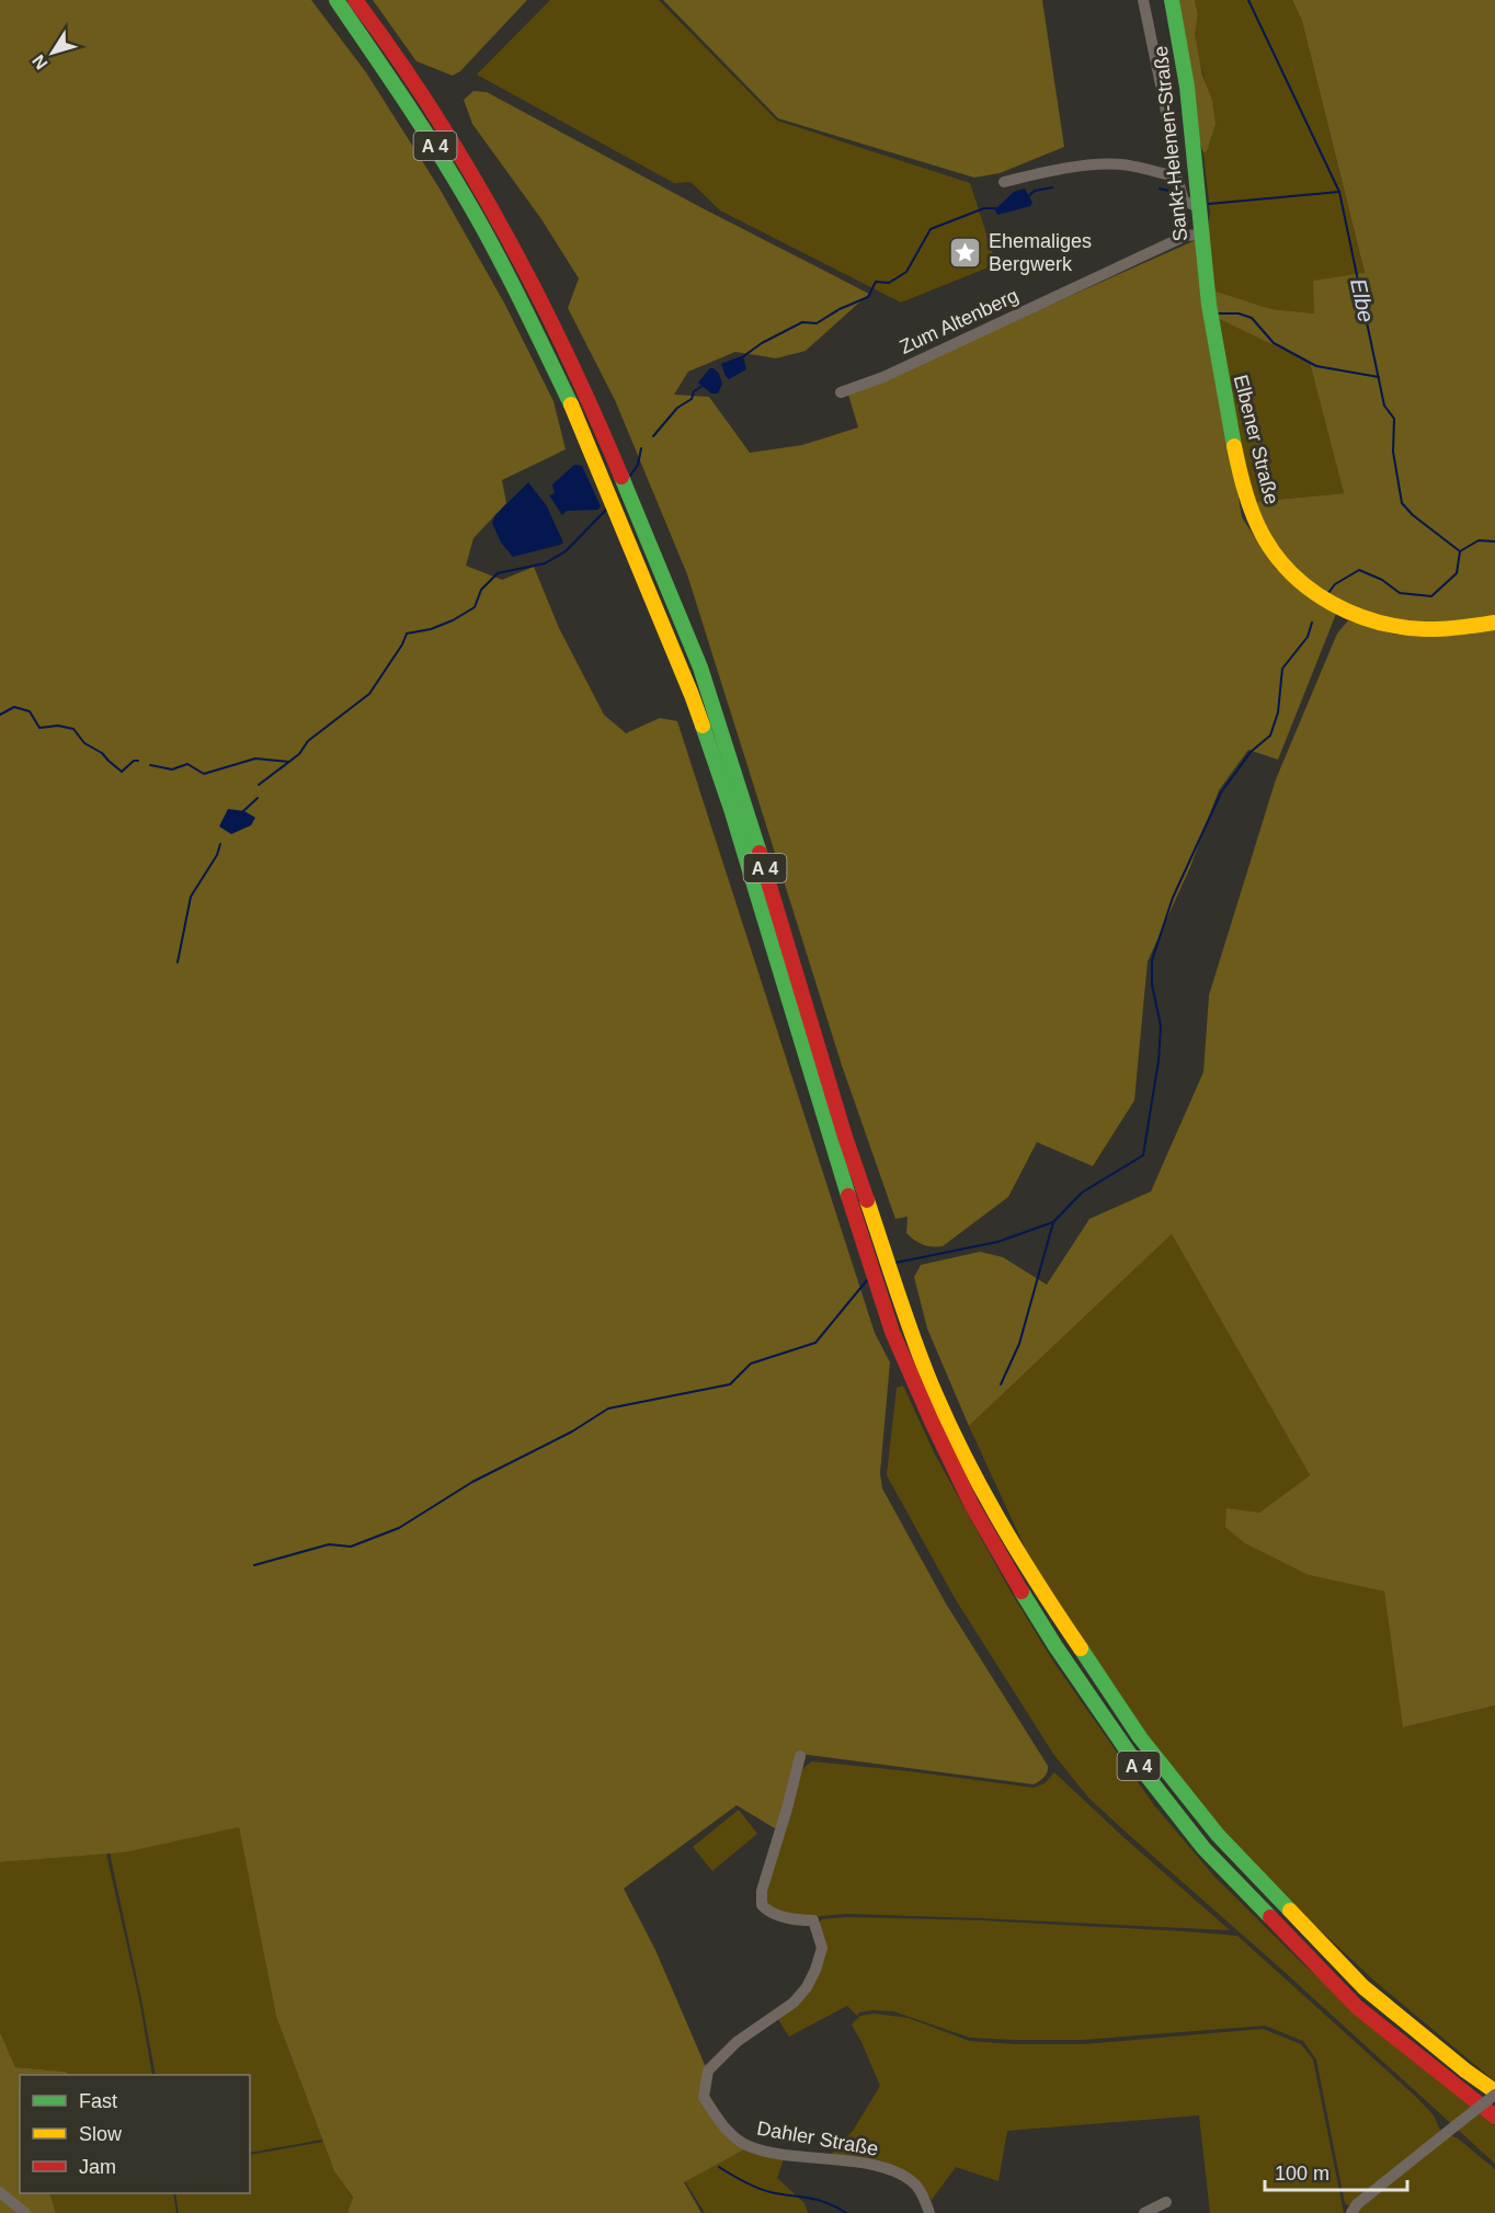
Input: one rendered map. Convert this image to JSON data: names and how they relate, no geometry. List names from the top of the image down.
{
  "streets": {
    "main road": ["Sankt-Helenen-Straße", "A 4", "Elbener Straße"],
    "street": ["Zum Altenberg", "Dahler Straße"]
  },
  "crossings": [
    ["Sankt-Helenen-Straße", "Zum Altenberg"],
    ["Sankt-Helenen-Straße", "Elbener Straße"]
  ],
  "water": ["Elbe"],
  "places": {
    "place": ["Ehemaliges Bergwerk"]
  },
  "legend": ["Fast", "Slow", "Jam"],
  "scale_bar": "100 m",
  "north": "bottom left"
}
